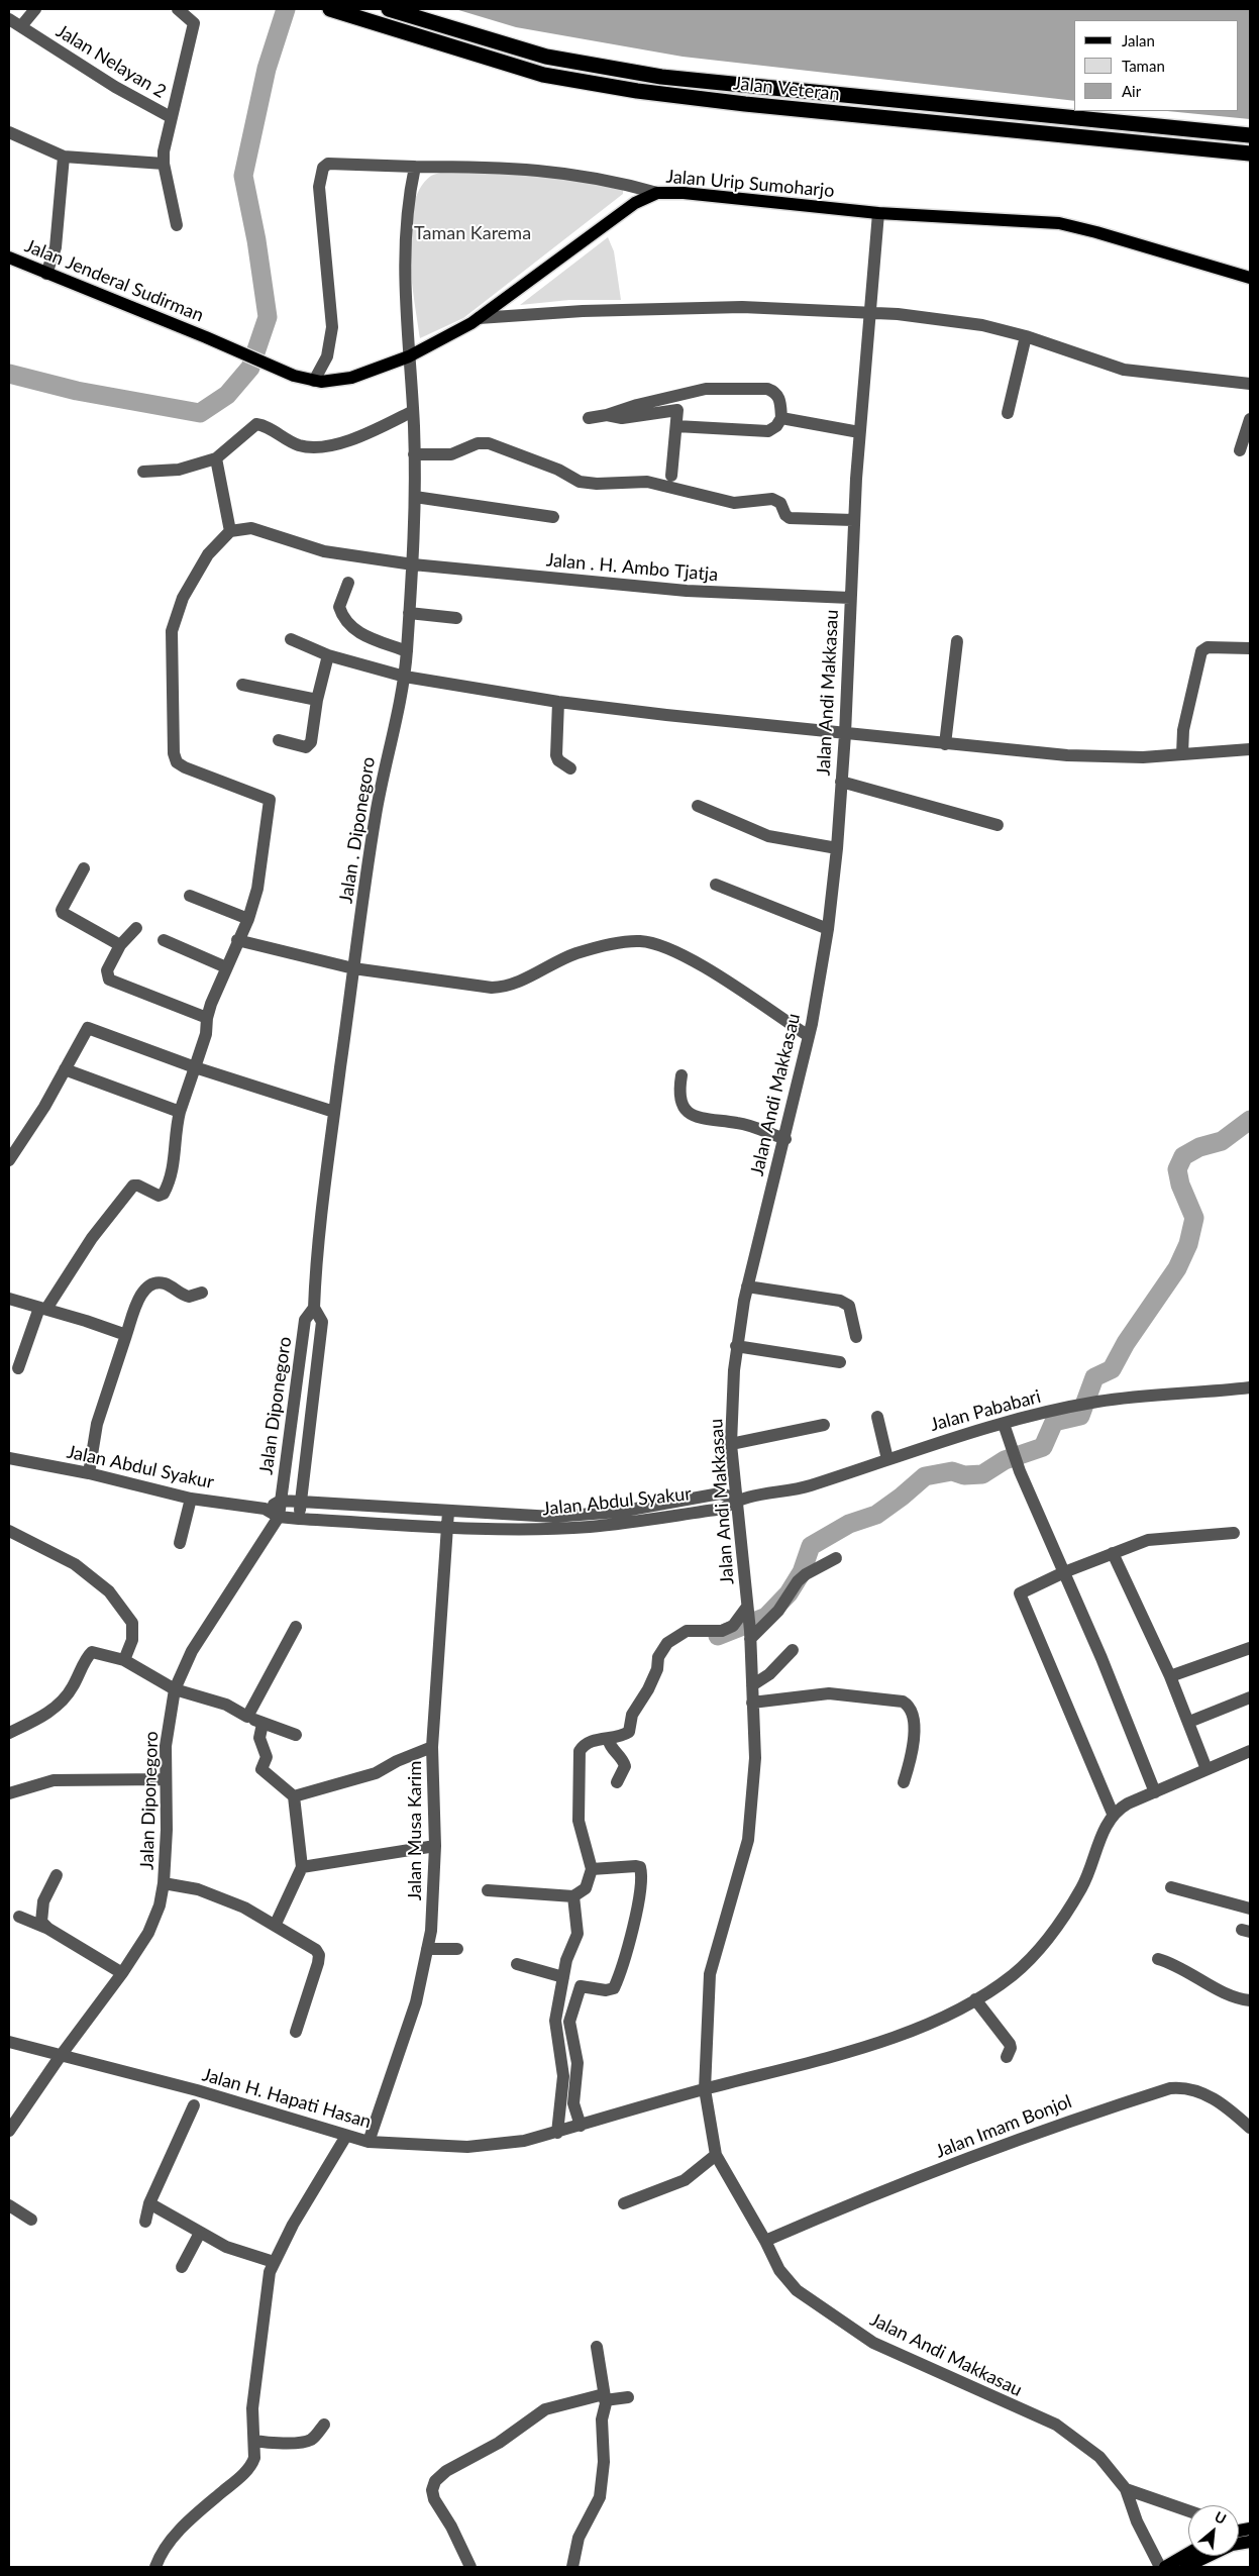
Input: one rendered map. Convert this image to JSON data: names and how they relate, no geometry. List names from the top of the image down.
{
  "streets": {
    "highway": ["Jalan Veteran"],
    "main road": ["Jalan Urip Sumoharjo", "Jalan Jenderal Sudirman"],
    "street": [
      "Jalan Nelayan 2",
      "Jalan . H. Ambo Tjatja",
      "Jalan Andi Makkasau",
      "Jalan . Diponegoro",
      "Jalan Diponegoro",
      "Jalan Pababari",
      "Jalan Abdul Syakur",
      "Jalan Musa Karim",
      "Jalan H. Hapati Hasan",
      "Jalan Imam Bonjol"
    ]
  },
  "crossings": [
    ["Jalan Urip Sumoharjo", "Jalan Jenderal Sudirman"],
    ["Jalan Urip Sumoharjo", "Jalan Andi Makkasau"],
    ["Jalan Urip Sumoharjo", "Jalan . Diponegoro"],
    ["Jalan . H. Ambo Tjatja", "Jalan Andi Makkasau"],
    ["Jalan . H. Ambo Tjatja", "Jalan . Diponegoro"],
    ["Jalan Andi Makkasau", "Jalan Pababari"],
    ["Jalan Andi Makkasau", "Jalan Abdul Syakur"],
    ["Jalan Andi Makkasau", "Jalan H. Hapati Hasan"],
    ["Jalan Andi Makkasau", "Jalan Imam Bonjol"],
    ["Jalan . Diponegoro", "Jalan Diponegoro"],
    ["Jalan Diponegoro", "Jalan Abdul Syakur"],
    ["Jalan Diponegoro", "Jalan H. Hapati Hasan"],
    ["Jalan Pababari", "Jalan Abdul Syakur"],
    ["Jalan Abdul Syakur", "Jalan Musa Karim"],
    ["Jalan Musa Karim", "Jalan H. Hapati Hasan"]
  ],
  "parks": ["Taman Karema"],
  "legend": ["Jalan", "Taman", "Air"],
  "north": "top right"
}
